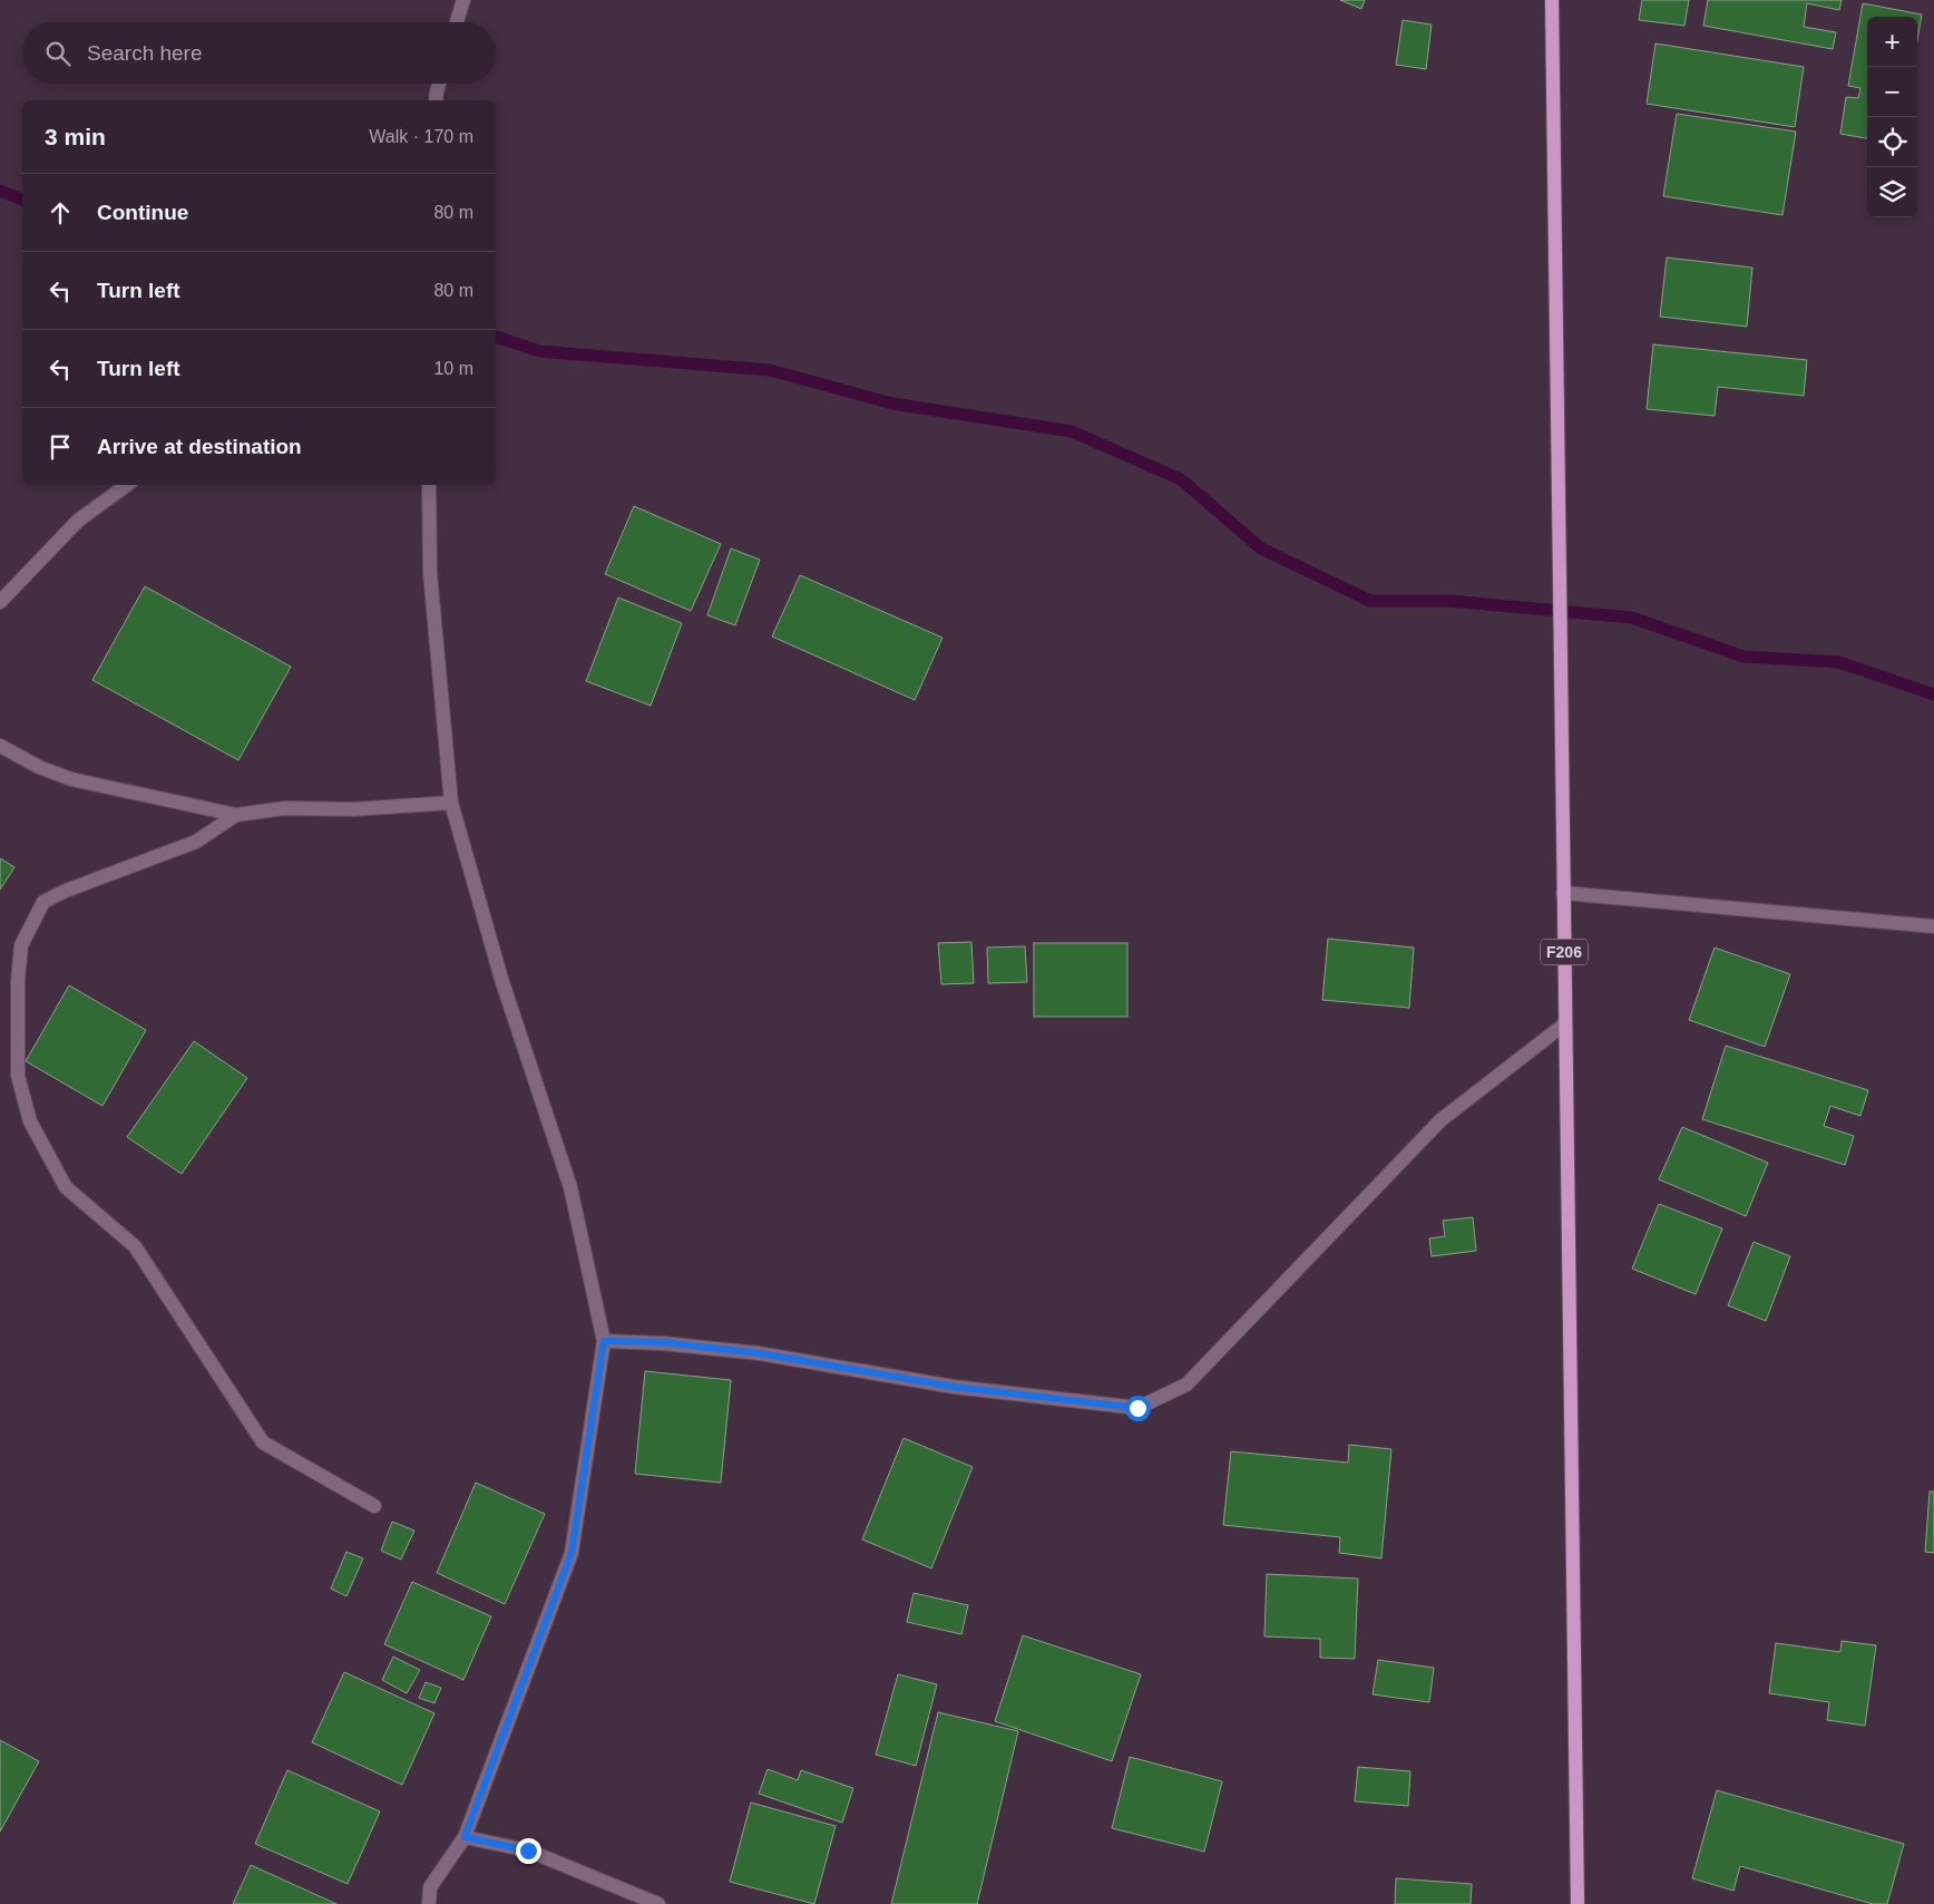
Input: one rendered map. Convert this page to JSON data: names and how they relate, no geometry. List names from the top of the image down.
{
  "streets": {
    "main road": ["F206"]
  },
  "page": {
    "map_buttons": ["+", "−"],
    "search": "Search here",
    "heading": ["3 min", "Walk · 170 m"],
    "list": [
      ["Continue", "80 m"],
      ["Turn left", "80 m"],
      ["Turn left", "10 m"],
      "Arrive at destination"
    ]
  }
}
